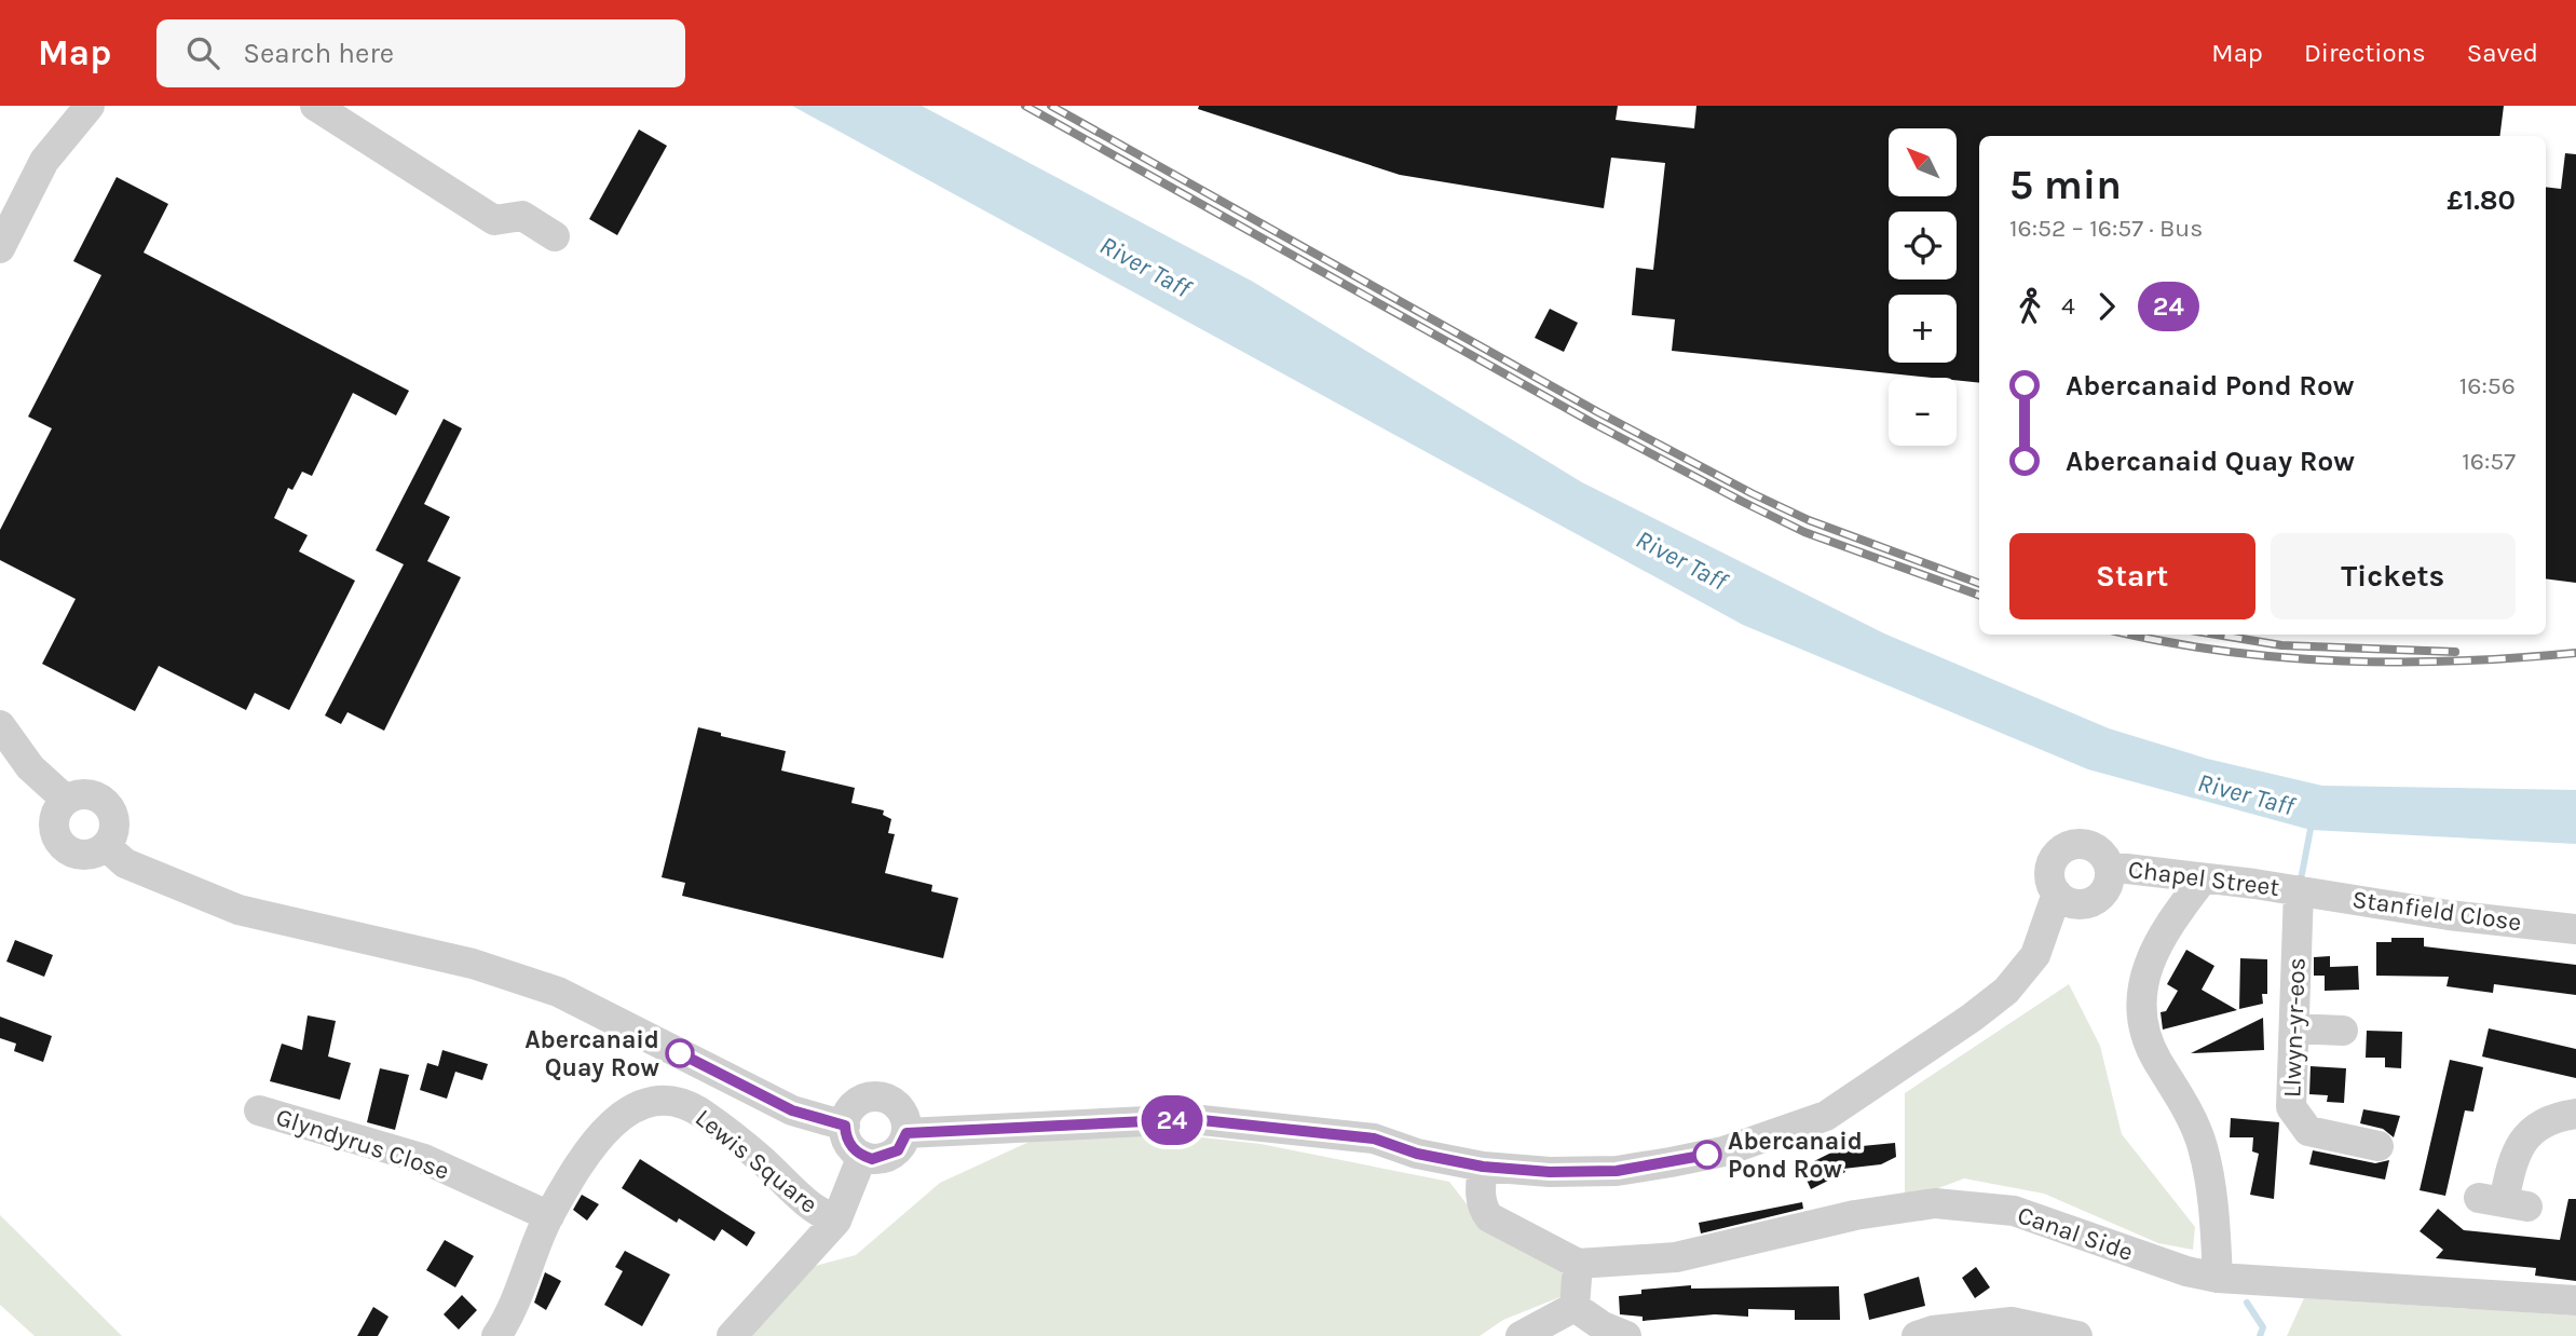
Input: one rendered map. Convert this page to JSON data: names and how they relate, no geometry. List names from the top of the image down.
{
  "streets": {
    "street": [
      "Chapel Street",
      "Stanfield Close",
      "Llwyn-yr-eos",
      "Glyndyrus Close",
      "Lewis Square",
      "Canal Side"
    ]
  },
  "crossings": [
    ["Chapel Street", "Stanfield Close"],
    ["Chapel Street", "Llwyn-yr-eos"],
    ["Stanfield Close", "Llwyn-yr-eos"],
    ["Glyndyrus Close", "Lewis Square"]
  ],
  "water": ["River Taff"],
  "places": ["Abercanaid Quay Row", "Abercanaid Pond Row"],
  "lines": ["bus line 24"],
  "north": "top left",
  "page": {
    "header": "Map",
    "search": "Search here",
    "nav": ["Map", "Directions", "Saved"],
    "on_map": "24",
    "map_buttons": ["+", "−"],
    "heading": ["5 min", "16:52 – 16:57 · Bus", "£1.80"],
    "legs": ["4", "24"],
    "list": [
      {
        "name": "Abercanaid Pond Row",
        "value": "16:56"
      },
      {
        "name": "Abercanaid Quay Row",
        "value": "16:57"
      }
    ],
    "buttons": ["Start", "Tickets"]
  }
}
